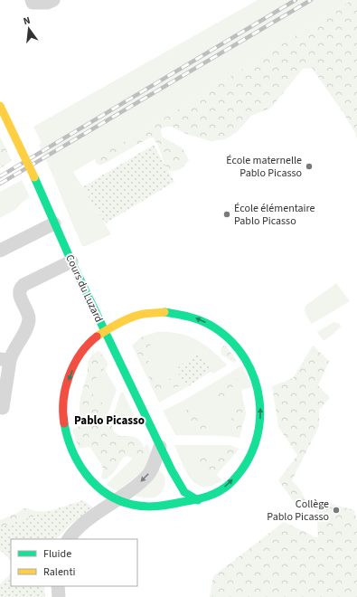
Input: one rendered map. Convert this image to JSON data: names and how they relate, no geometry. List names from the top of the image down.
{
  "streets": {
    "street": ["Cours du Luzard"]
  },
  "districts": ["Pablo Picasso"],
  "places": ["École maternelle Pablo Picasso", "École élémentaire Pablo Picasso", "Collège Pablo Picasso"],
  "legend": ["Fluide", "Ralenti"],
  "north": "top"
}
